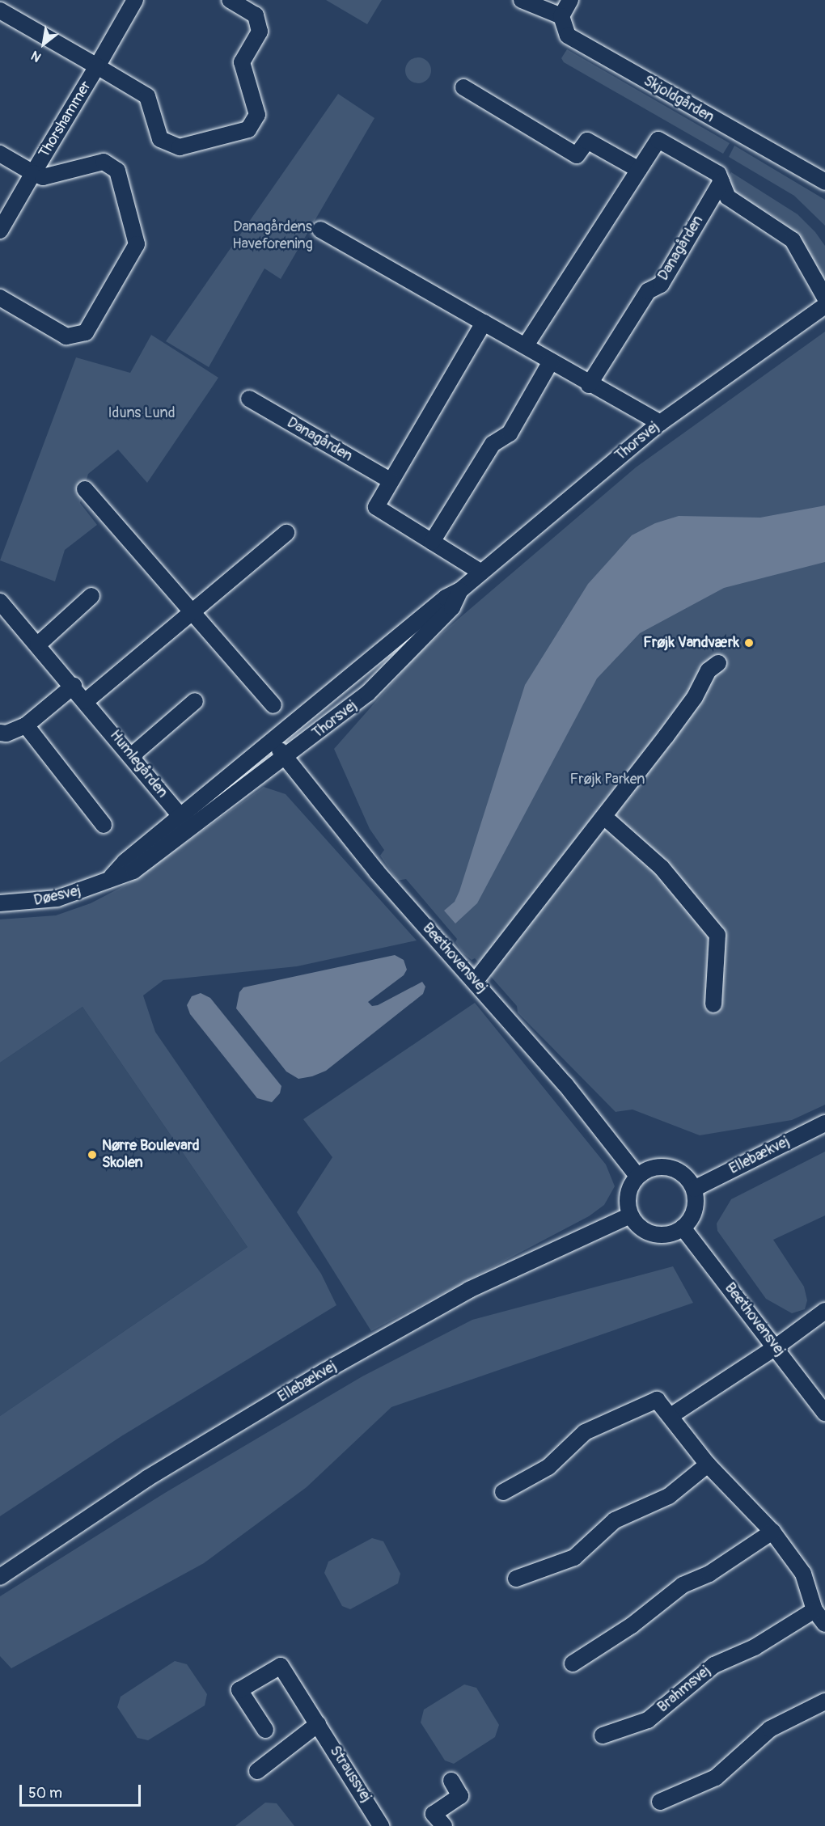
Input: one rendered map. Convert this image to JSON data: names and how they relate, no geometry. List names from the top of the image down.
{
  "streets": {
    "street": [
      "Skjoldgården",
      "Thorshammer",
      "Danagården",
      "Thorsvej",
      "Humlegården",
      "Døesvej",
      "Beethovensvej",
      "Ellebækvej",
      "Brahmsvej",
      "Straussvej"
    ]
  },
  "crossings": [
    ["Thorsvej", "Humlegården"],
    ["Thorsvej", "Døesvej"],
    ["Thorsvej", "Beethovensvej"],
    ["Humlegården", "Døesvej"],
    ["Beethovensvej", "Ellebækvej"]
  ],
  "parks": ["Danagårdens Haveforening", "Iduns Lund", "Frøjk Parken"],
  "places": ["Frøjk Vandværk", "Nørre Boulevard Skolen"],
  "scale_bar": "50 m",
  "north": "bottom left"
}
